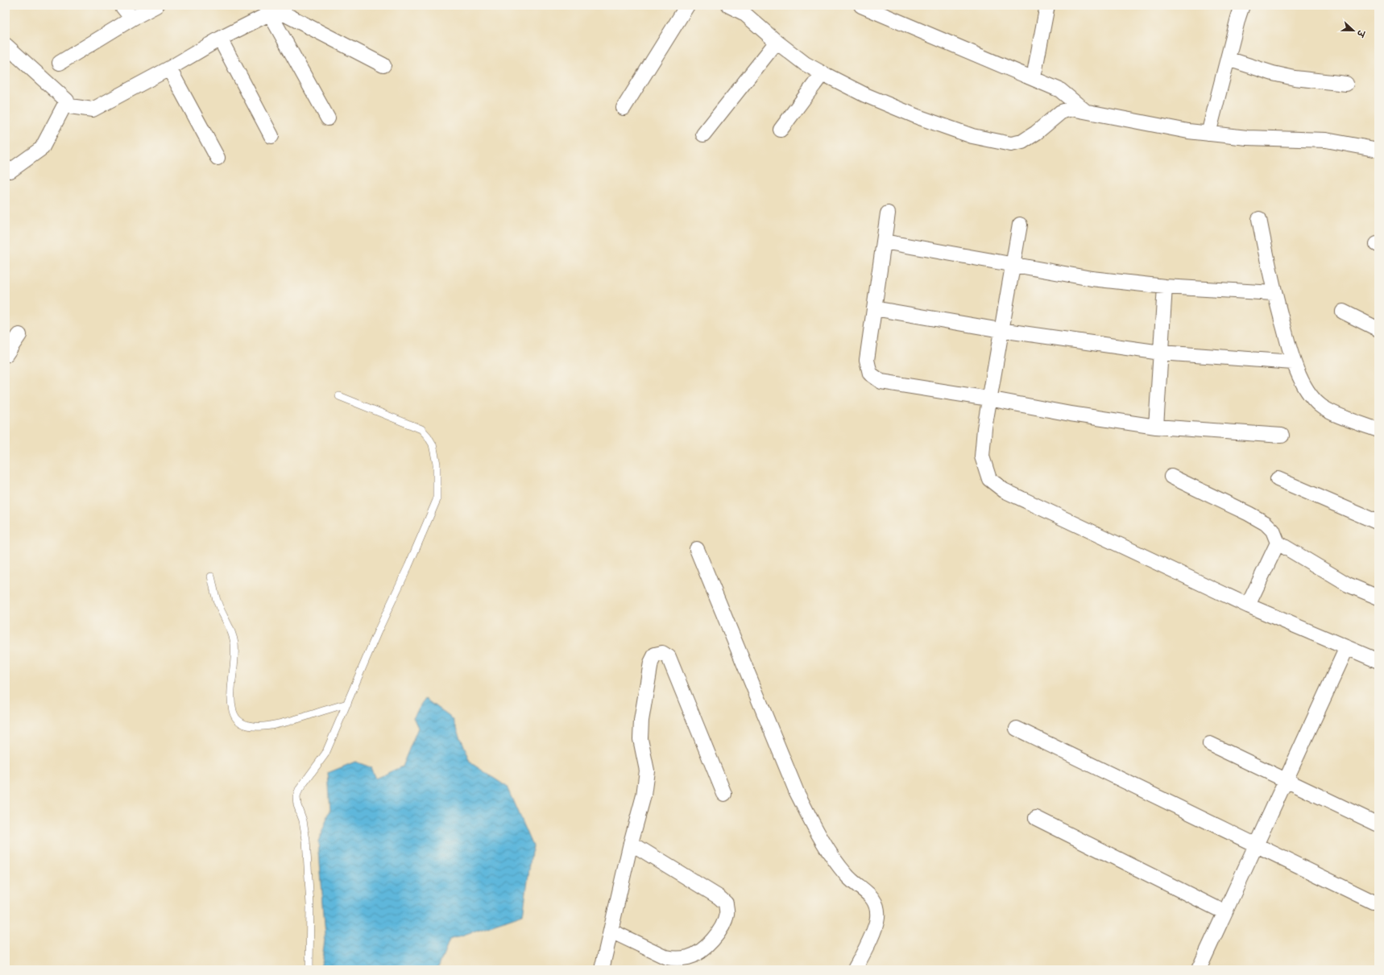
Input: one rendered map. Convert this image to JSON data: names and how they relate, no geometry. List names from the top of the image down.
{
  "north": "right"
}
